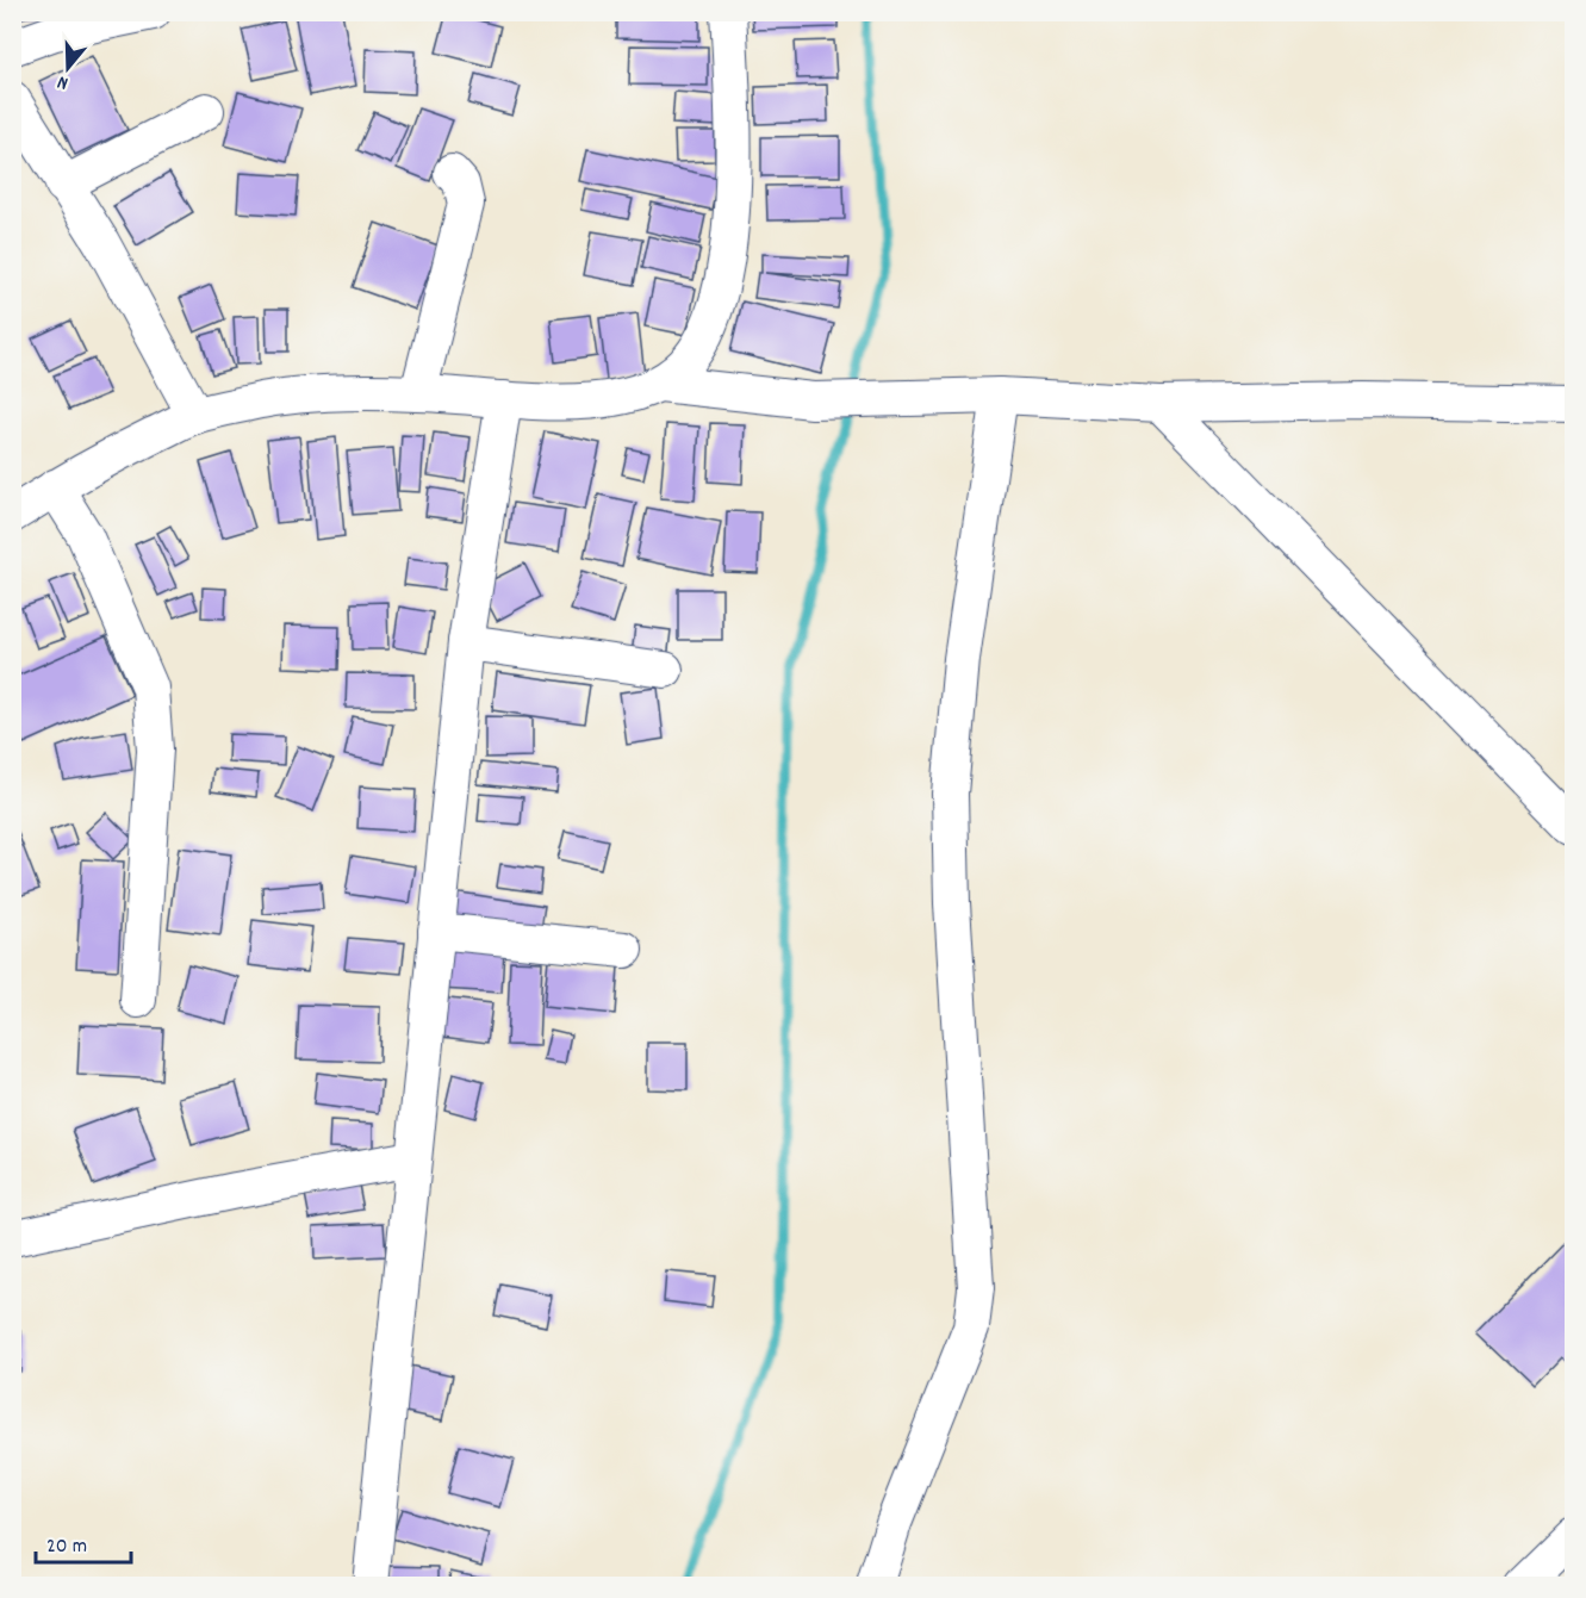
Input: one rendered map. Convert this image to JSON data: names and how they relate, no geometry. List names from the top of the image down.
{
  "scale_bar": "20 m",
  "north": "bottom"
}
